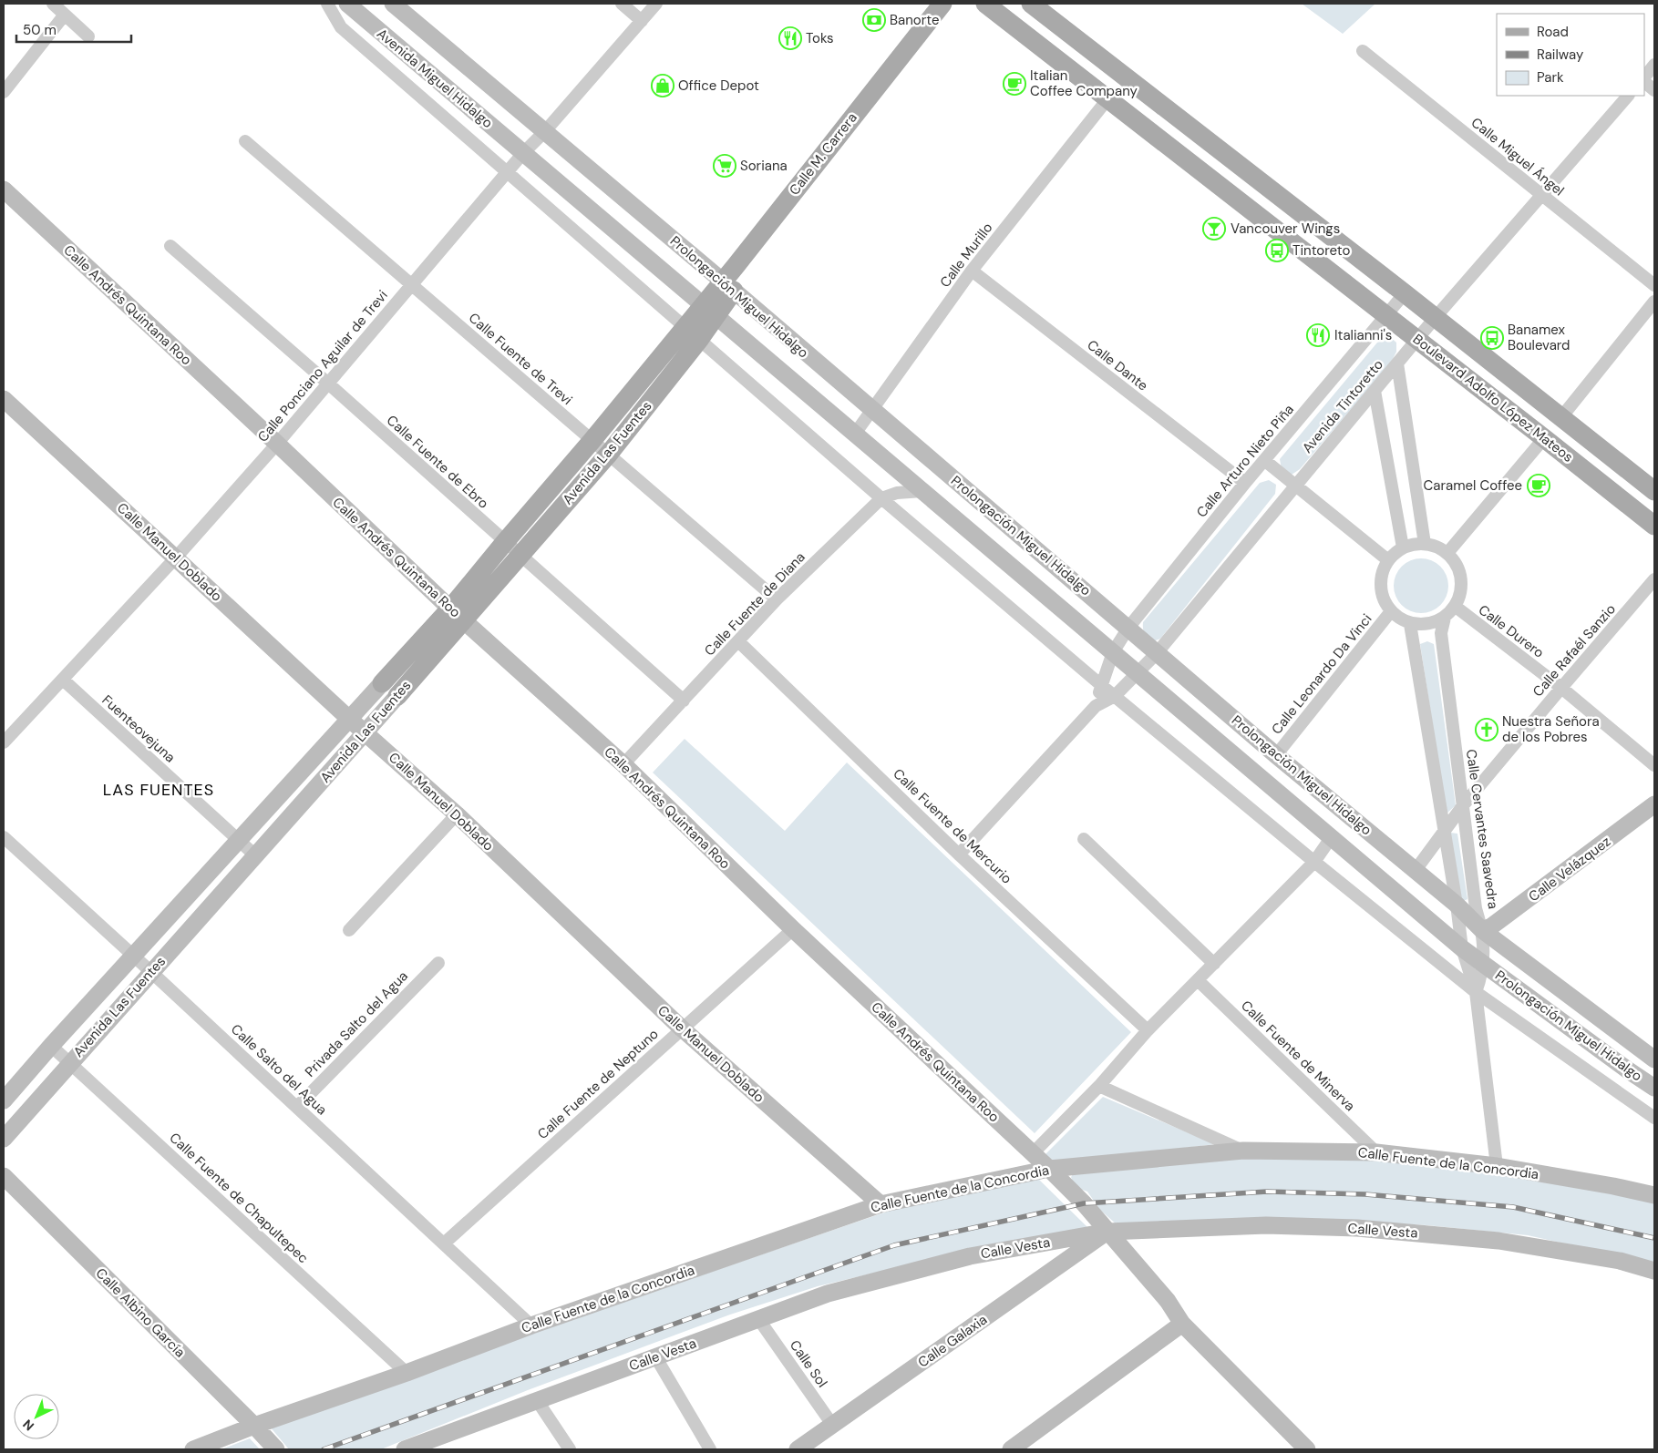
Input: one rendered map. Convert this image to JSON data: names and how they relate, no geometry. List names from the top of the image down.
{
  "streets": {
    "main road": [
      "Avenida Miguel Hidalgo",
      "Calle M. Carrera",
      "Prolongación Miguel Hidalgo",
      "Calle Andrés Quintana Roo",
      "Boulevard Adolfo López Mateos",
      "Avenida Las Fuentes",
      "Calle Manuel Doblado",
      "Calle Velázquez",
      "Calle Fuente de la Concordia",
      "Calle Vesta",
      "Calle Albino García",
      "Calle Galaxia"
    ],
    "street": [
      "Calle Miguel Ángel",
      "Calle Murillo",
      "Calle Fuente de Trevi",
      "Calle Dante",
      "Calle Ponciano Aguilar de Trevi",
      "Avenida Tintoretto",
      "Calle Arturo Nieto Piña",
      "Calle Fuente de Ebro",
      "Calle Fuente de Diana",
      "Calle Durero",
      "Calle Rafaél Sanzio",
      "Calle Leonardo Da Vinci",
      "Fuenteovejuna",
      "Calle Fuente de Mercurio",
      "Calle Cervantes Saavedra",
      "Privada Salto del Agua",
      "Calle Fuente de Minerva",
      "Calle Salto del Agua",
      "Calle Fuente de Neptuno",
      "Calle Fuente de Chapultepec",
      "Calle Sol"
    ]
  },
  "crossings": [
    ["Avenida Miguel Hidalgo", "Prolongación Miguel Hidalgo"],
    ["Avenida Miguel Hidalgo", "Calle Ponciano Aguilar de Trevi"],
    ["Calle M. Carrera", "Prolongación Miguel Hidalgo"],
    ["Calle M. Carrera", "Avenida Las Fuentes"],
    ["Calle Miguel Ángel", "Avenida Tintoretto"],
    ["Calle Murillo", "Prolongación Miguel Hidalgo"],
    ["Calle Murillo", "Calle Dante"],
    ["Calle Murillo", "Boulevard Adolfo López Mateos"],
    ["Prolongación Miguel Hidalgo", "Calle Ponciano Aguilar de Trevi"],
    ["Prolongación Miguel Hidalgo", "Avenida Tintoretto"],
    ["Prolongación Miguel Hidalgo", "Avenida Las Fuentes"],
    ["Prolongación Miguel Hidalgo", "Calle Arturo Nieto Piña"],
    ["Prolongación Miguel Hidalgo", "Calle Rafaél Sanzio"],
    ["Prolongación Miguel Hidalgo", "Calle Leonardo Da Vinci"],
    ["Prolongación Miguel Hidalgo", "Calle Cervantes Saavedra"],
    ["Prolongación Miguel Hidalgo", "Calle Velázquez"],
    ["Calle Andrés Quintana Roo", "Calle Ponciano Aguilar de Trevi"],
    ["Calle Andrés Quintana Roo", "Avenida Las Fuentes"],
    ["Calle Andrés Quintana Roo", "Calle Fuente de Diana"],
    ["Calle Andrés Quintana Roo", "Calle Fuente de Neptuno"],
    ["Calle Andrés Quintana Roo", "Calle Fuente de la Concordia"],
    ["Calle Andrés Quintana Roo", "Calle Vesta"],
    ["Calle Andrés Quintana Roo", "Calle Galaxia"],
    ["Calle Fuente de Trevi", "Calle Ponciano Aguilar de Trevi"],
    ["Calle Fuente de Trevi", "Avenida Las Fuentes"],
    ["Calle Fuente de Trevi", "Calle Fuente de Diana"],
    ["Calle Dante", "Calle Arturo Nieto Piña"],
    ["Calle Ponciano Aguilar de Trevi", "Calle Fuente de Ebro"],
    ["Calle Ponciano Aguilar de Trevi", "Calle Manuel Doblado"],
    ["Calle Ponciano Aguilar de Trevi", "Fuenteovejuna"],
    ["Boulevard Adolfo López Mateos", "Avenida Tintoretto"],
    ["Boulevard Adolfo López Mateos", "Calle Arturo Nieto Piña"],
    ["Avenida Las Fuentes", "Calle Fuente de Ebro"],
    ["Avenida Las Fuentes", "Calle Manuel Doblado"],
    ["Avenida Las Fuentes", "Fuenteovejuna"],
    ["Avenida Las Fuentes", "Calle Salto del Agua"],
    ["Avenida Las Fuentes", "Calle Fuente de Chapultepec"],
    ["Calle Fuente de Ebro", "Calle Fuente de Diana"],
    ["Calle Manuel Doblado", "Calle Fuente de Neptuno"],
    ["Calle Manuel Doblado", "Calle Fuente de la Concordia"],
    ["Calle Fuente de Diana", "Calle Fuente de Mercurio"],
    ["Calle Durero", "Calle Rafaél Sanzio"],
    ["Calle Durero", "Calle Leonardo Da Vinci"],
    ["Calle Durero", "Calle Cervantes Saavedra"],
    ["Calle Rafaél Sanzio", "Calle Cervantes Saavedra"],
    ["Calle Leonardo Da Vinci", "Calle Cervantes Saavedra"],
    ["Calle Cervantes Saavedra", "Calle Velázquez"],
    ["Privada Salto del Agua", "Calle Salto del Agua"],
    ["Calle Fuente de Minerva", "Calle Fuente de la Concordia"],
    ["Calle Salto del Agua", "Calle Fuente de Neptuno"],
    ["Calle Salto del Agua", "Calle Fuente de la Concordia"],
    ["Calle Fuente de la Concordia", "Calle Fuente de Chapultepec"],
    ["Calle Fuente de la Concordia", "Calle Albino García"],
    ["Calle Vesta", "Calle Galaxia"],
    ["Calle Vesta", "Calle Sol"],
    ["Calle Galaxia", "Calle Sol"]
  ],
  "districts": ["LAS FUENTES"],
  "places": {
    "bank": ["Banorte"],
    "restaurant": ["Toks", "Italianni's"],
    "cafe": ["Italian Coffee Company", "Caramel Coffee"],
    "shop": ["Office Depot"],
    "supermarket": ["Soriana"],
    "bar": ["Vancouver Wings"],
    "bus stop": ["Tintoreto", "Banamex Boulevard"],
    "church": ["Nuestra Señora de los Pobres"]
  },
  "legend": ["Road", "Railway", "Park"],
  "scale_bar": "50 m",
  "north": "bottom left"
}
